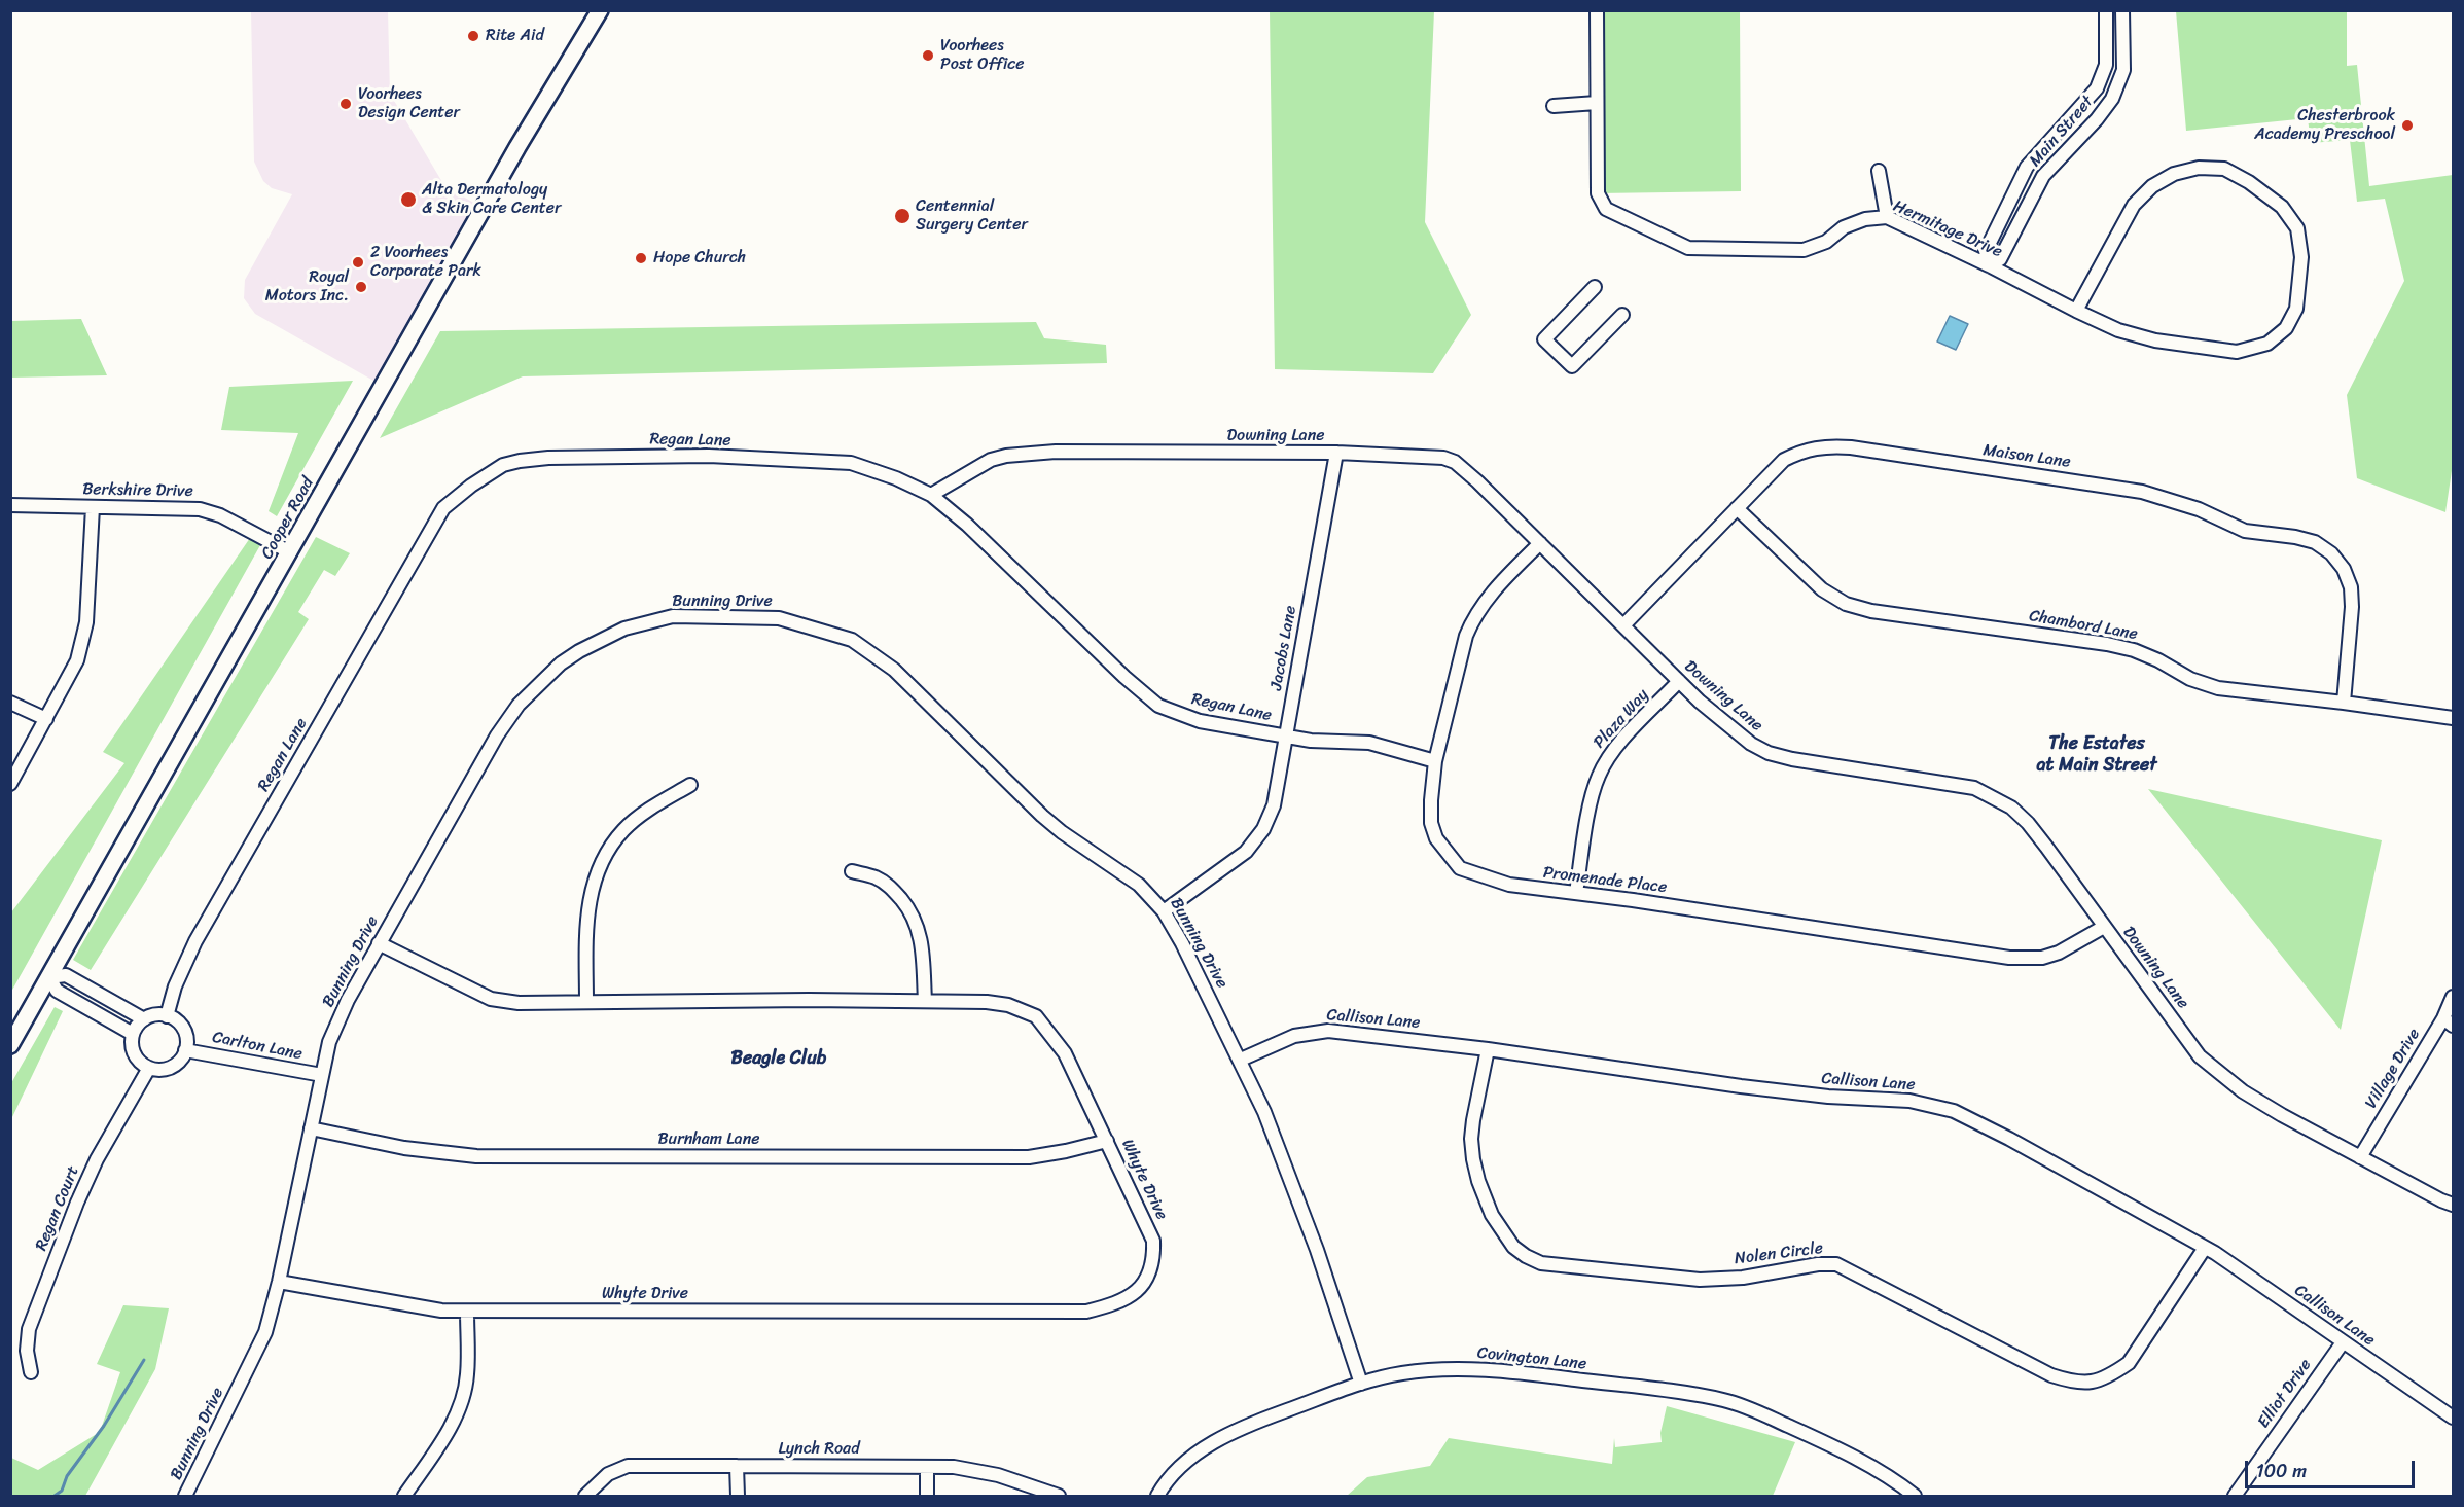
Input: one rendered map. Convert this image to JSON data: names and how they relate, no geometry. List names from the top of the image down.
{
  "streets": {
    "street": [
      "Main Street",
      "Hermitage Drive",
      "Downing Lane",
      "Regan Lane",
      "Maison Lane",
      "Berkshire Drive",
      "Cooper Road",
      "Bunning Drive",
      "Chambord Lane",
      "Jacobs Lane",
      "Plaza Way",
      "Promenade Place",
      "Callison Lane",
      "Carlton Lane",
      "Village Drive",
      "Burnham Lane",
      "Whyte Drive",
      "Regan Court",
      "Nolen Circle",
      "Covington Lane",
      "Elliot Drive",
      "Lynch Road"
    ]
  },
  "crossings": [
    ["Main Street", "Hermitage Drive"],
    ["Downing Lane", "Regan Lane"],
    ["Downing Lane", "Maison Lane"],
    ["Downing Lane", "Jacobs Lane"],
    ["Downing Lane", "Plaza Way"],
    ["Downing Lane", "Promenade Place"],
    ["Downing Lane", "Village Drive"],
    ["Regan Lane", "Jacobs Lane"],
    ["Regan Lane", "Promenade Place"],
    ["Regan Lane", "Carlton Lane"],
    ["Regan Lane", "Regan Court"],
    ["Maison Lane", "Chambord Lane"],
    ["Berkshire Drive", "Cooper Road"],
    ["Bunning Drive", "Jacobs Lane"],
    ["Bunning Drive", "Callison Lane"],
    ["Bunning Drive", "Carlton Lane"],
    ["Bunning Drive", "Burnham Lane"],
    ["Bunning Drive", "Whyte Drive"],
    ["Bunning Drive", "Covington Lane"],
    ["Plaza Way", "Promenade Place"],
    ["Callison Lane", "Nolen Circle"],
    ["Callison Lane", "Elliot Drive"],
    ["Carlton Lane", "Regan Court"],
    ["Burnham Lane", "Whyte Drive"]
  ],
  "districts": ["The Estates at Main Street", "Beagle Club"],
  "places": [
    "Rite Aid",
    "Voorhees Post Office",
    "Voorhees Design Center",
    "Chesterbrook Academy Preschool",
    "Alta Dermatology & Skin Care Center",
    "Centennial Surgery Center",
    "Hope Church",
    "2 Voorhees Corporate Park",
    "Royal Motors Inc."
  ],
  "scale_bar": "100 m"
}
